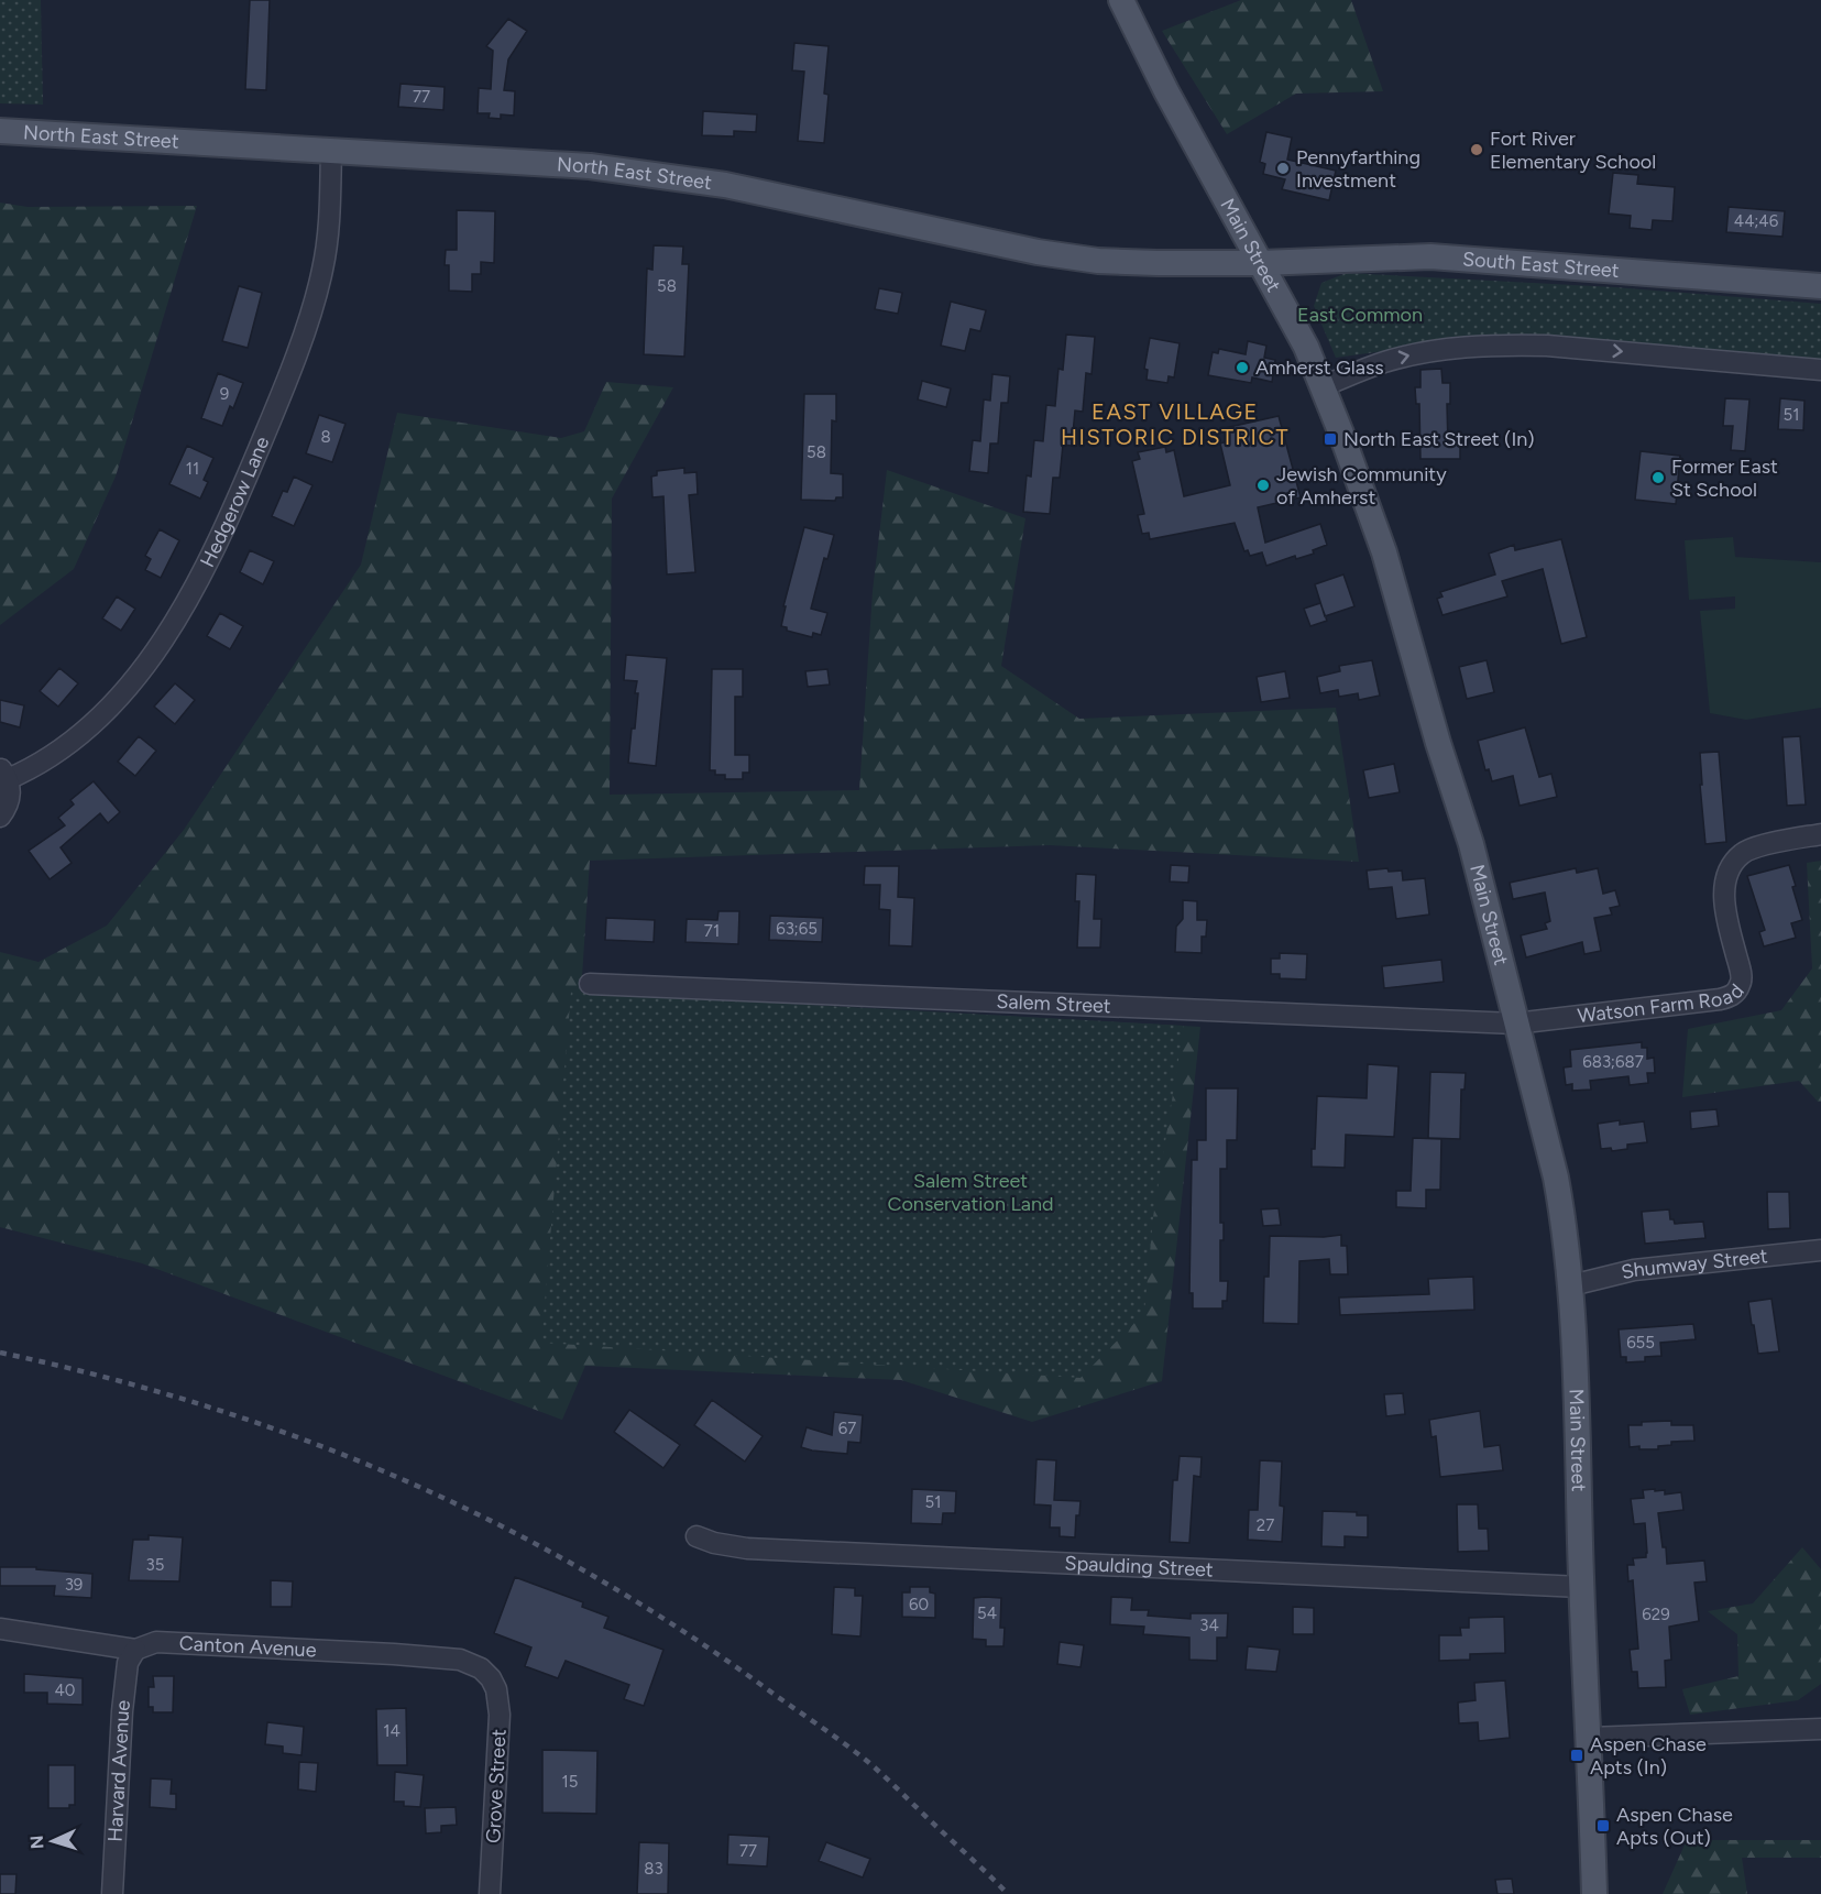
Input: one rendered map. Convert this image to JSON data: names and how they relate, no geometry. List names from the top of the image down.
{
  "streets": {
    "main road": ["North East Street", "Main Street", "South East Street"],
    "street": [
      "Hedgerow Lane",
      "Watson Farm Road",
      "Salem Street",
      "Shumway Street",
      "Spaulding Street",
      "Canton Avenue",
      "Harvard Avenue",
      "Grove Street"
    ]
  },
  "crossings": [
    ["North East Street", "Main Street"],
    ["North East Street", "South East Street"],
    ["North East Street", "Hedgerow Lane"],
    ["Main Street", "South East Street"],
    ["Main Street", "Watson Farm Road"],
    ["Main Street", "Salem Street"],
    ["Main Street", "Shumway Street"],
    ["Main Street", "Spaulding Street"],
    ["Watson Farm Road", "Salem Street"],
    ["Canton Avenue", "Harvard Avenue"],
    ["Canton Avenue", "Grove Street"]
  ],
  "districts": ["EAST VILLAGE HISTORIC DISTRICT"],
  "parks": ["East Common", "Salem Street Conservation Land"],
  "places": {
    "other": [
      "Fort River Elementary School",
      "Pennyfarthing Investment",
      "Amherst Glass",
      "Former East St School",
      "Jewish Community of Amherst"
    ],
    "transit": ["North East Street (In)", "Aspen Chase Apts (In)", "Aspen Chase Apts (Out)"]
  },
  "house_numbers": [
    "77",
    "44;46",
    "58",
    "9",
    "51",
    "8",
    "58",
    "11",
    "63;65",
    "71",
    "683;687",
    "655",
    "67",
    "51",
    "27",
    "35",
    "39",
    "60",
    "54",
    "629",
    "34",
    "40",
    "14",
    "15",
    "77",
    "83"
  ],
  "north": "left"
}
